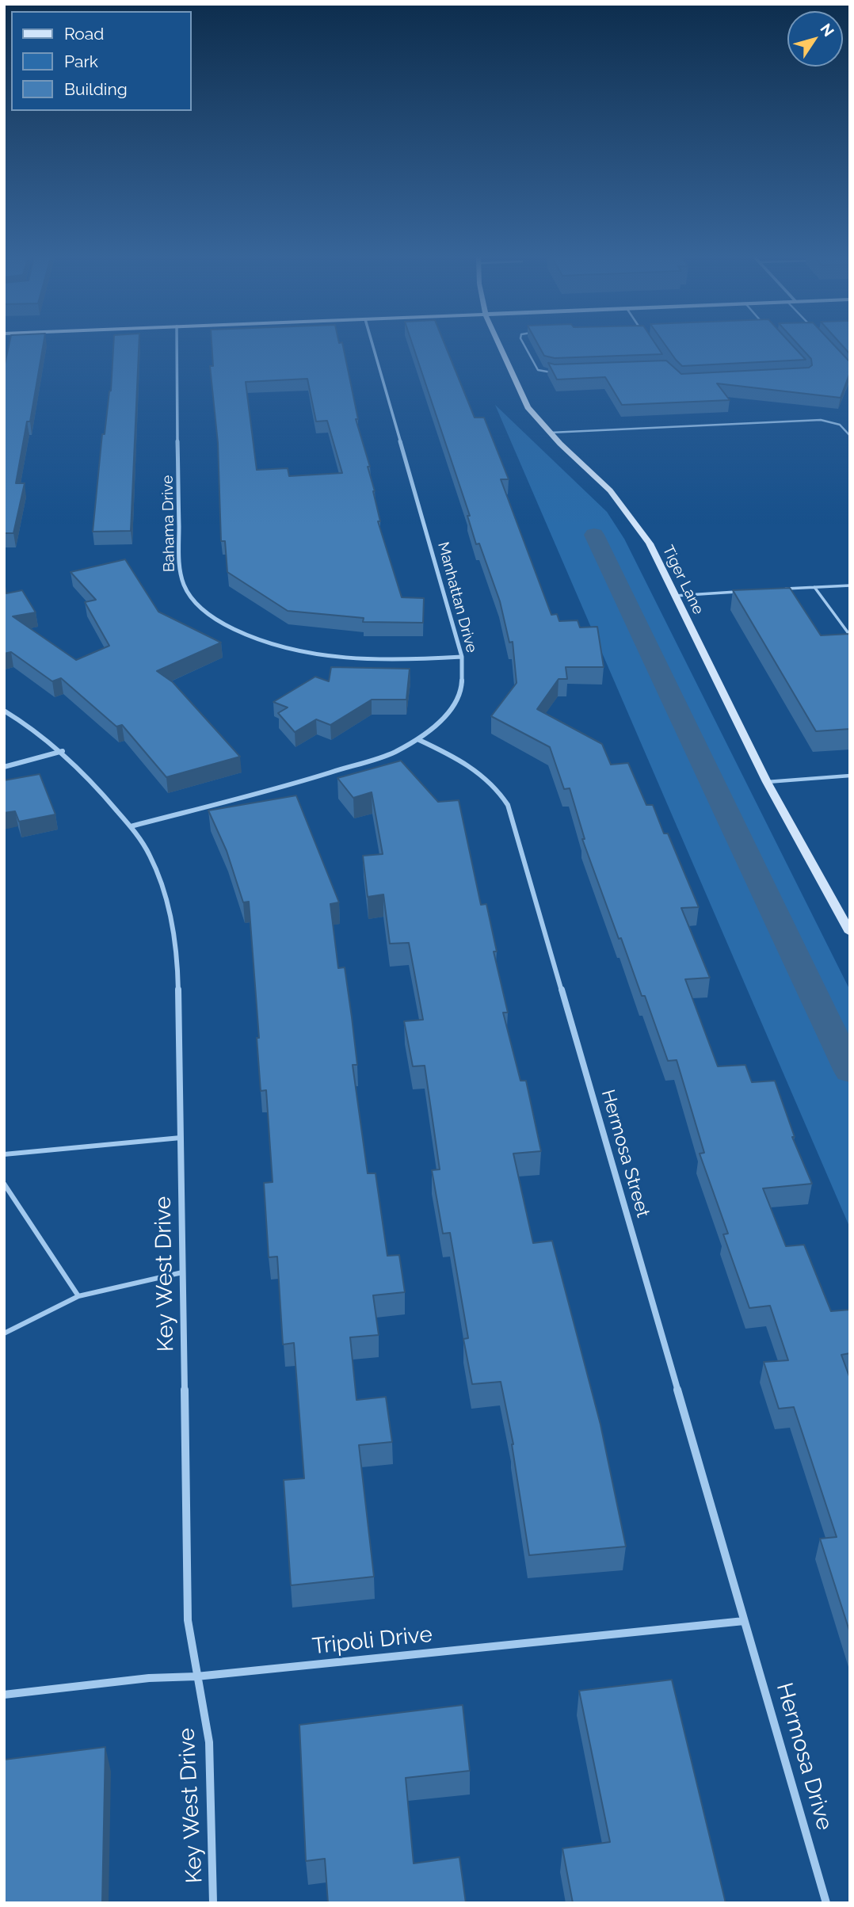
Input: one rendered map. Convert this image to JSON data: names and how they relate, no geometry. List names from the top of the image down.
{
  "streets": {
    "street": [
      "Bahama Drive",
      "Tiger Lane",
      "Manhattan Drive",
      "Hermosa Street",
      "Key West Drive",
      "Tripoli Drive",
      "Hermosa Drive"
    ]
  },
  "crossings": [
    ["Bahama Drive", "Manhattan Drive"],
    ["Manhattan Drive", "Hermosa Street"],
    ["Manhattan Drive", "Key West Drive"],
    ["Hermosa Street", "Tripoli Drive"],
    ["Hermosa Street", "Hermosa Drive"],
    ["Key West Drive", "Tripoli Drive"],
    ["Tripoli Drive", "Hermosa Drive"]
  ],
  "legend": ["Road", "Park", "Building"],
  "north": "top right"
}
